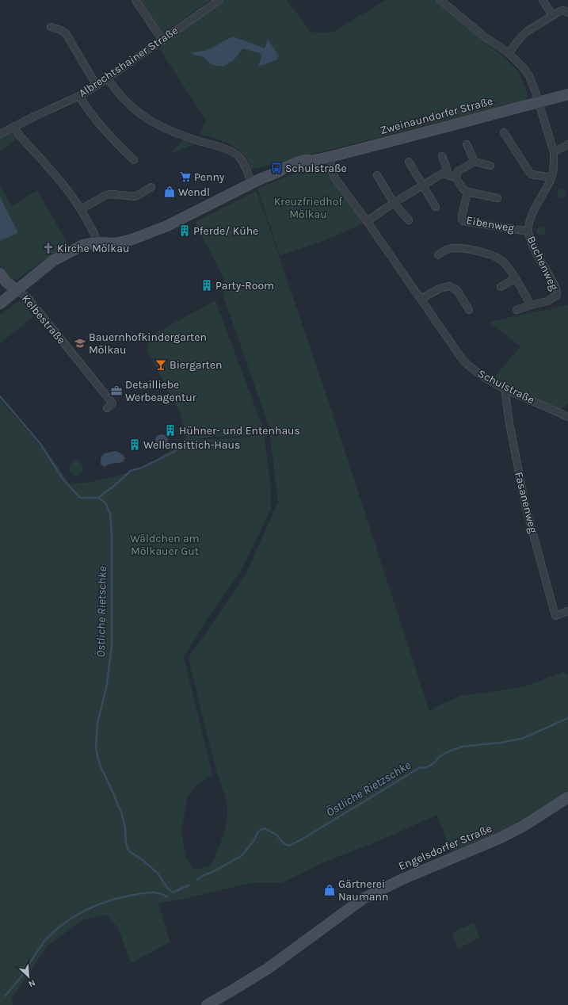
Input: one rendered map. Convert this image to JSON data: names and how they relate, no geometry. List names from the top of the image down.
{
  "streets": {
    "street": [
      "Albrechtshainer Straße",
      "Zweinaundorfer Straße",
      "Eibenweg",
      "Buchenweg",
      "Kelbestraße",
      "Schulstraße",
      "Fasanenweg",
      "Engelsdorfer Straße"
    ]
  },
  "crossings": [
    ["Zweinaundorfer Straße", "Buchenweg"],
    ["Zweinaundorfer Straße", "Kelbestraße"],
    ["Zweinaundorfer Straße", "Schulstraße"],
    ["Eibenweg", "Buchenweg"],
    ["Schulstraße", "Fasanenweg"]
  ],
  "water": ["Östliche Rietschke", "Östliche Rietzschke"],
  "parks": ["Kreuzfriedhof Mölkau", "Wäldchen am Mölkauer Gut"],
  "places": {
    "bus stop": ["Schulstraße"],
    "supermarket": ["Penny"],
    "shop": ["Wendl", "Gärtnerei Naumann"],
    "building": [
      "Pferde/ Kühe",
      "Party-Room",
      "Hühner- und Entenhaus",
      "Wellensittich-Haus"
    ],
    "church": ["Kirche Mölkau"],
    "school or university": ["Bauernhofkindergarten Mölkau"],
    "bar": ["Biergarten"],
    "office": ["Detailliebe Werbeagentur"]
  },
  "north": "bottom right"
}
